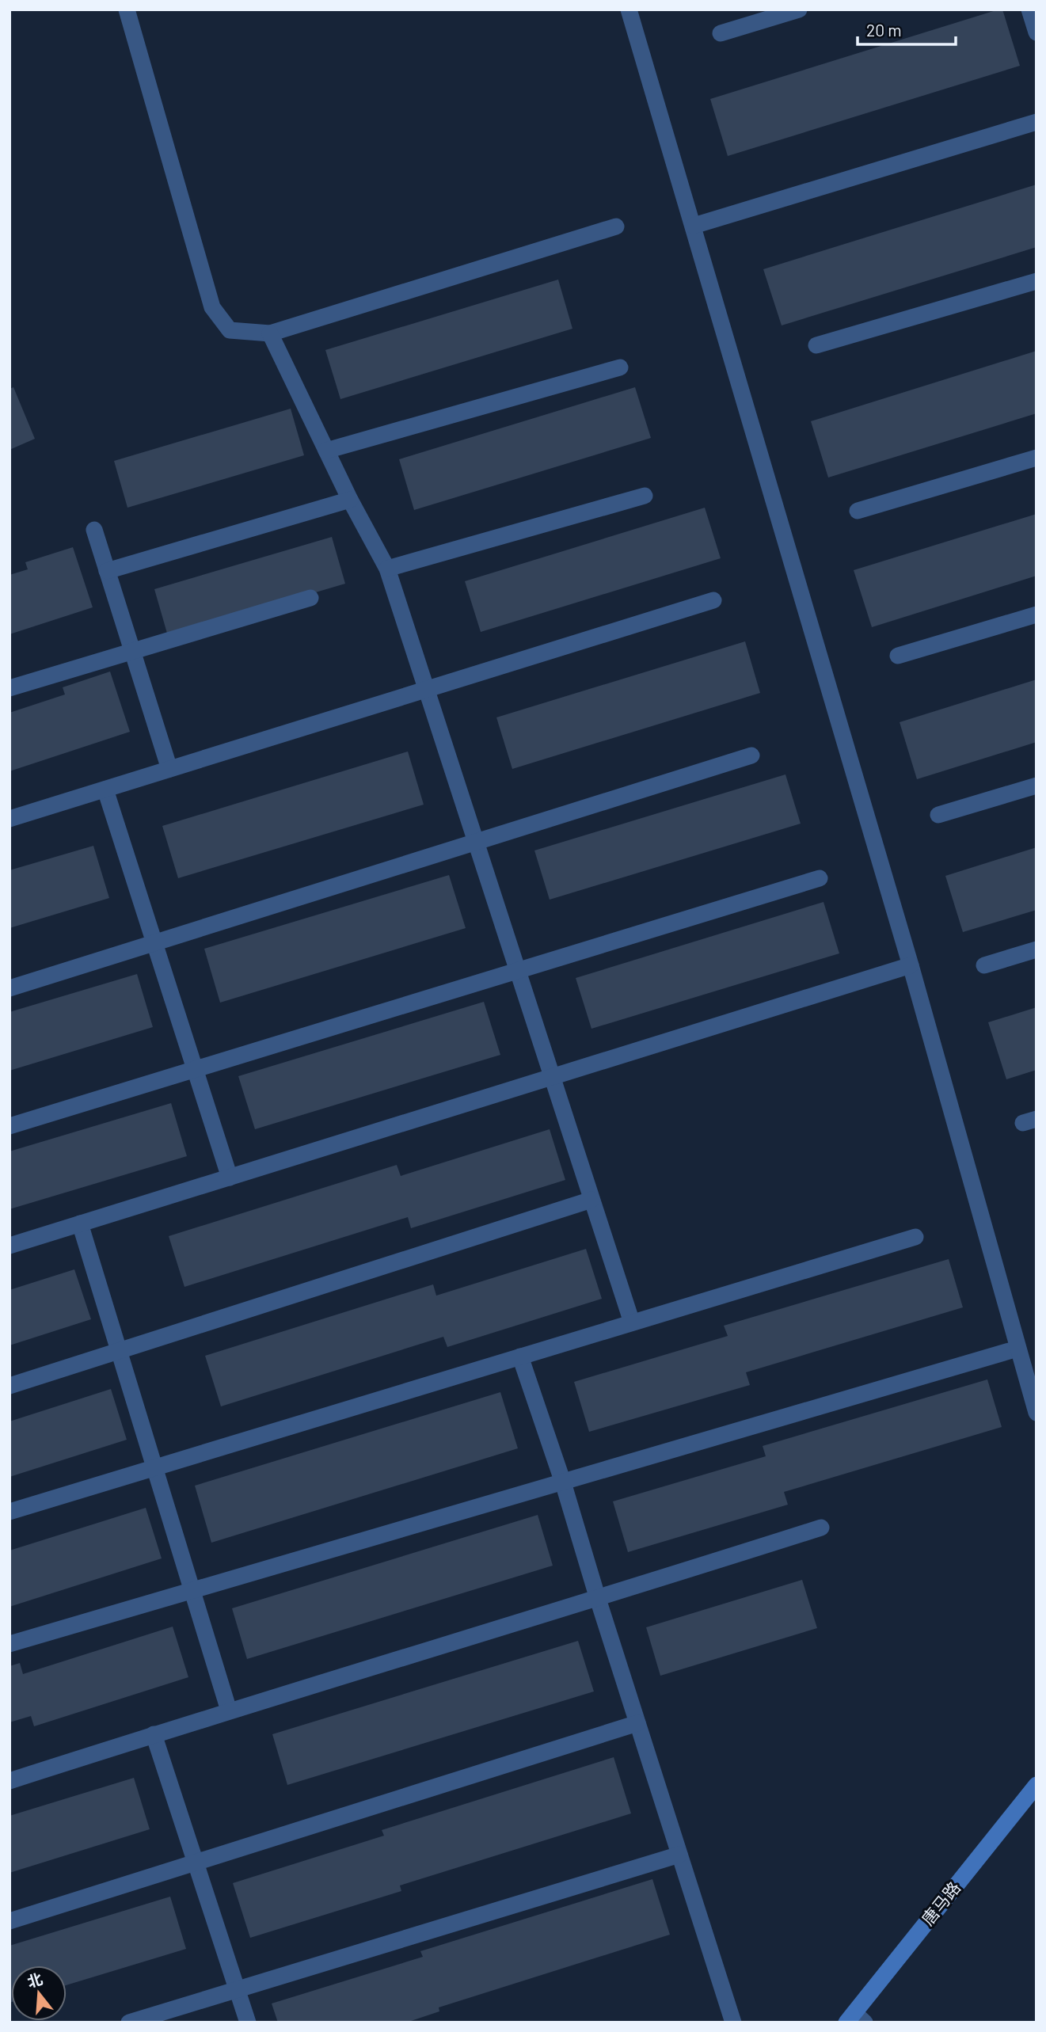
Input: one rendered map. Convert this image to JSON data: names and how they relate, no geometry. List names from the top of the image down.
{
  "streets": {
    "main road": ["唐马路"]
  },
  "scale_bar": "20 m",
  "north": "top"
}
